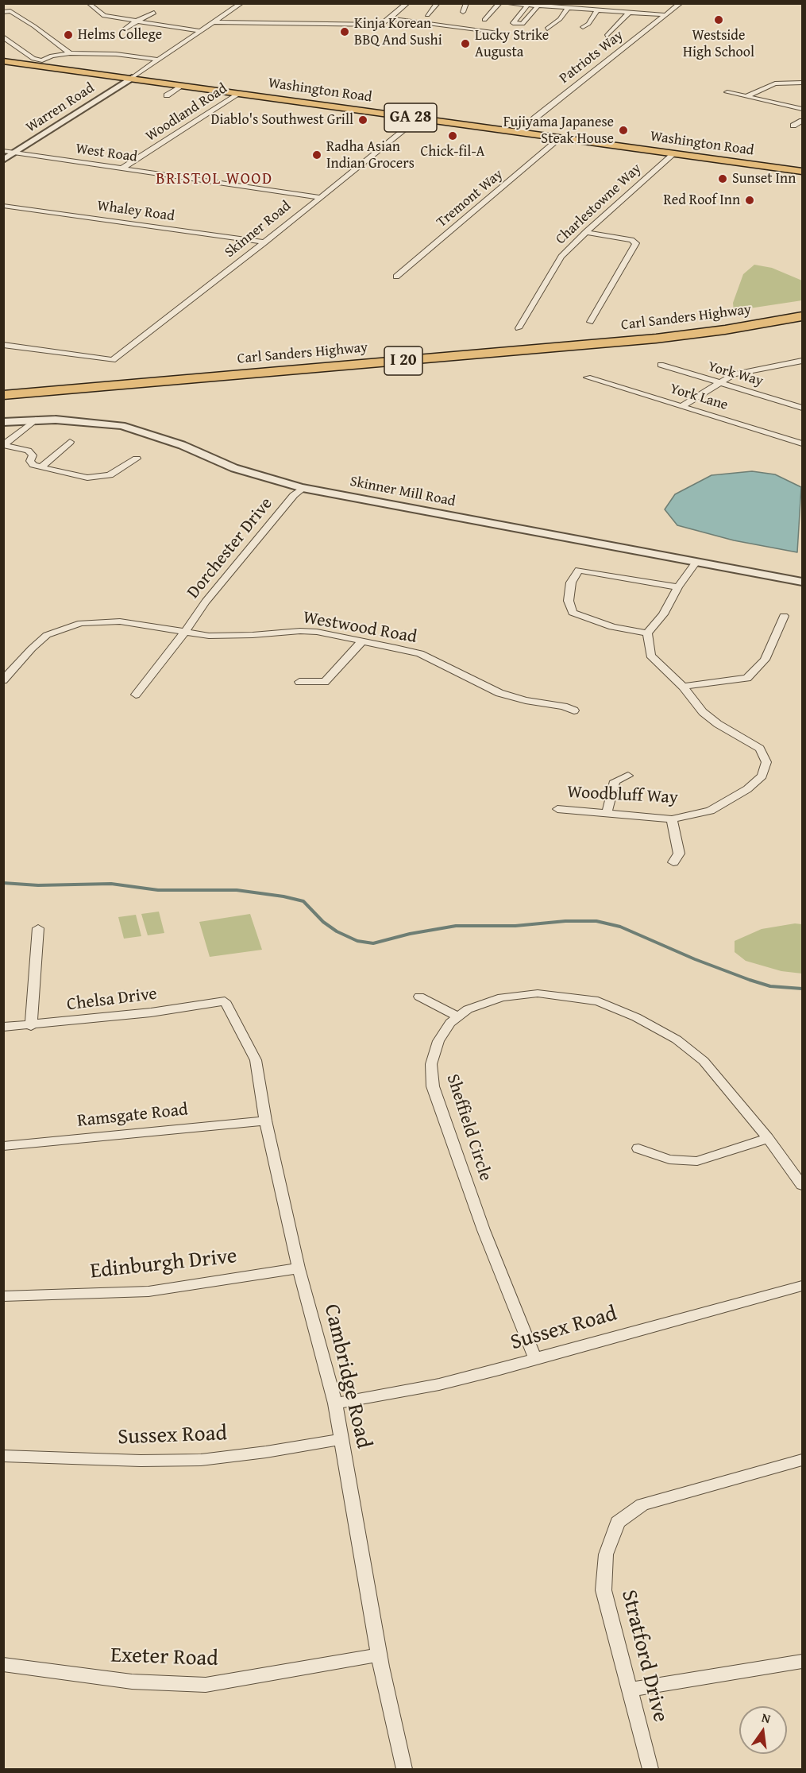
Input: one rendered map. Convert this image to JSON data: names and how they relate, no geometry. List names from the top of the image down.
{
  "streets": {
    "highway": ["Carl Sanders Highway", "I 20"],
    "main road": ["Washington Road", "GA 28"],
    "street": [
      "Patriots Way",
      "Warren Road",
      "Woodland Road",
      "West Road",
      "Tremont Way",
      "Charlestowne Way",
      "Whaley Road",
      "Skinner Road",
      "York Way",
      "York Lane",
      "Skinner Mill Road",
      "Dorchester Drive",
      "Westwood Road",
      "Woodbluff Way",
      "Chelsa Drive",
      "Ramsgate Road",
      "Sheffield Circle",
      "Edinburgh Drive",
      "Sussex Road",
      "Cambridge Road",
      "Stratford Drive",
      "Exeter Road"
    ]
  },
  "crossings": [
    ["Patriots Way", "Washington Road"],
    ["Washington Road", "Warren Road"],
    ["Washington Road", "Woodland Road"],
    ["Washington Road", "Tremont Way"],
    ["Washington Road", "Charlestowne Way"],
    ["Washington Road", "Skinner Road"],
    ["Warren Road", "West Road"],
    ["Woodland Road", "West Road"],
    ["West Road", "Skinner Road"],
    ["Whaley Road", "Skinner Road"],
    ["Skinner Mill Road", "Dorchester Drive"],
    ["Dorchester Drive", "Westwood Road"],
    ["Chelsa Drive", "Cambridge Road"],
    ["Ramsgate Road", "Cambridge Road"],
    ["Sheffield Circle", "Sussex Road"],
    ["Edinburgh Drive", "Cambridge Road"],
    ["Sussex Road", "Cambridge Road"],
    ["Cambridge Road", "Exeter Road"]
  ],
  "districts": ["BRISTOL WOOD"],
  "places": [
    "Westside High School",
    "Kinja Korean BBQ And Sushi",
    "Helms College",
    "Lucky Strike Augusta",
    "Diablo's Southwest Grill",
    "Fujiyama Japanese Steak House",
    "Chick-fil-A",
    "Radha Asian Indian Grocers",
    "Sunset Inn",
    "Red Roof Inn"
  ],
  "north": "top"
}
